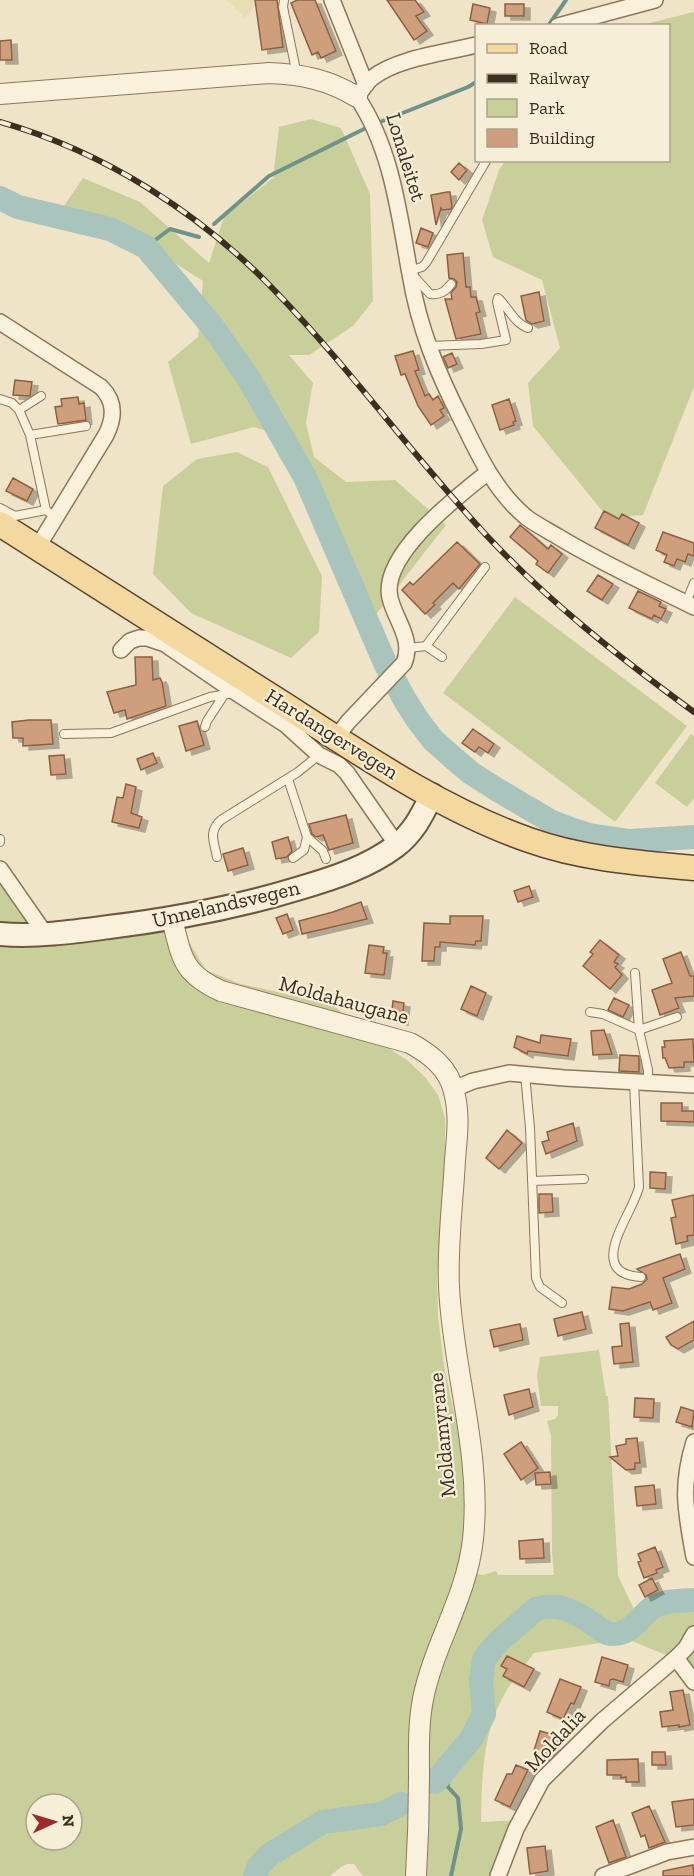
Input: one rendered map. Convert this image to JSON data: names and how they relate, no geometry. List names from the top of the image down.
{
  "streets": {
    "main road": ["Hardangervegen", "Unnelandsvegen"],
    "street": [
      "Lonaleitet",
      "Moldahaugane",
      "Moldamyrane",
      "Moldalia"
    ]
  },
  "crossings": [
    ["Hardangervegen", "Unnelandsvegen"],
    ["Unnelandsvegen", "Moldahaugane"],
    ["Moldahaugane", "Moldamyrane"]
  ],
  "legend": [
    "Road",
    "Railway",
    "Park",
    "Building"
  ],
  "north": "right"
}
